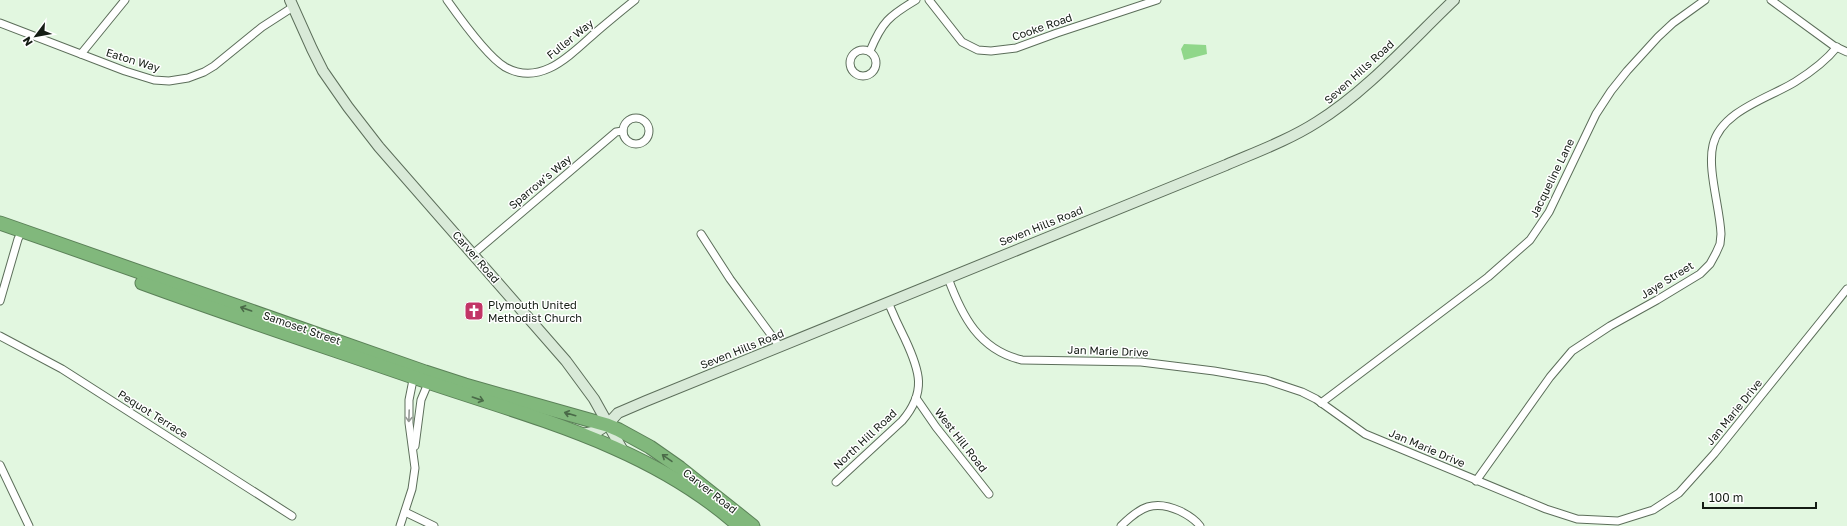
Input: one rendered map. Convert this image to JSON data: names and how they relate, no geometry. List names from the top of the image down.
{
  "streets": {
    "highway": ["Carver Road", "Samoset Street"],
    "street": [
      "Cooke Road",
      "Fuller Way",
      "Eaton Way",
      "Seven Hills Road",
      "Jacqueline Lane",
      "Sparrow's Way",
      "Jaye Street",
      "Jan Marie Drive",
      "Pequot Terrace",
      "North Hill Road",
      "West Hill Road"
    ]
  },
  "crossings": [
    ["Eaton Way", "Carver Road"],
    ["Seven Hills Road", "Carver Road"],
    ["Seven Hills Road", "Samoset Street"],
    ["Seven Hills Road", "Jan Marie Drive"],
    ["Seven Hills Road", "North Hill Road"],
    ["Jacqueline Lane", "Jan Marie Drive"],
    ["Sparrow's Way", "Carver Road"],
    ["Carver Road", "Samoset Street"],
    ["Jaye Street", "Jan Marie Drive"],
    ["North Hill Road", "West Hill Road"]
  ],
  "places": {
    "church": ["Plymouth United Methodist Church"]
  },
  "scale_bar": "100 m",
  "north": "bottom left"
}
